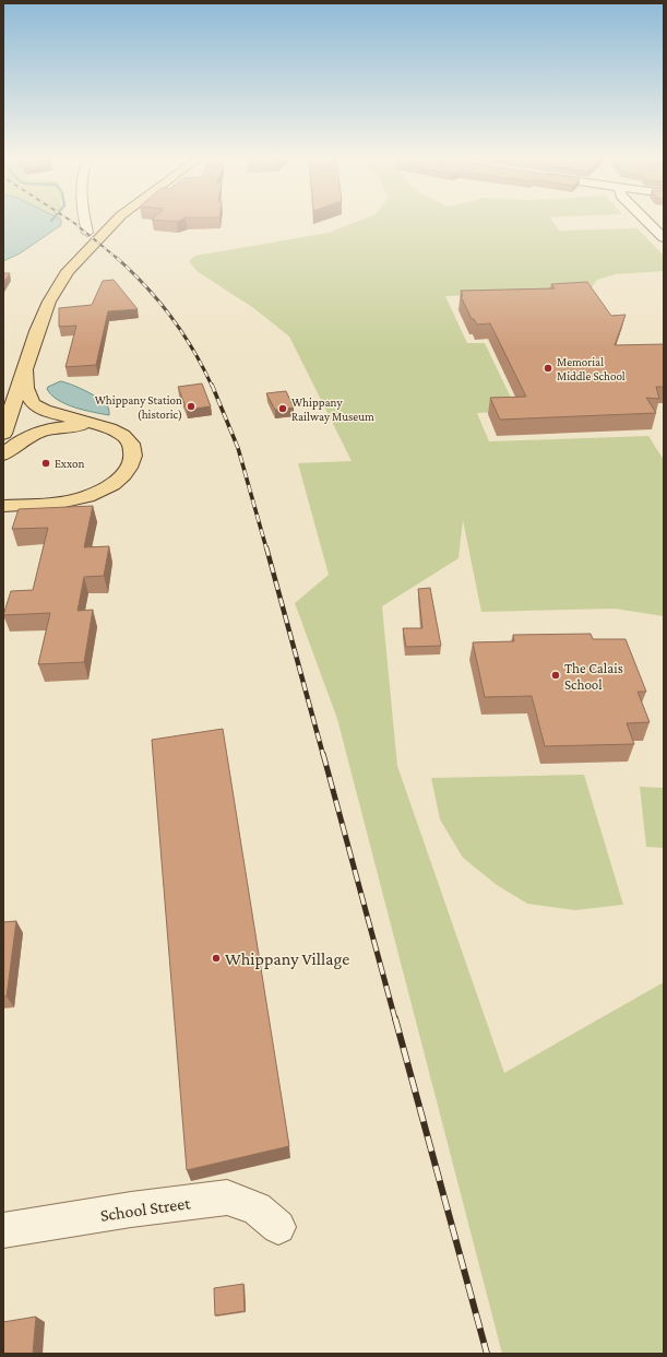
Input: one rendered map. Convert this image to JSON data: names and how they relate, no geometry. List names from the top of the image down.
{
  "streets": {
    "street": ["School Street"]
  },
  "places": [
    "Memorial Middle School",
    "Whippany Station (historic)",
    "Whippany Railway Museum",
    "Exxon",
    "The Calais School",
    "Whippany Village"
  ]
}
